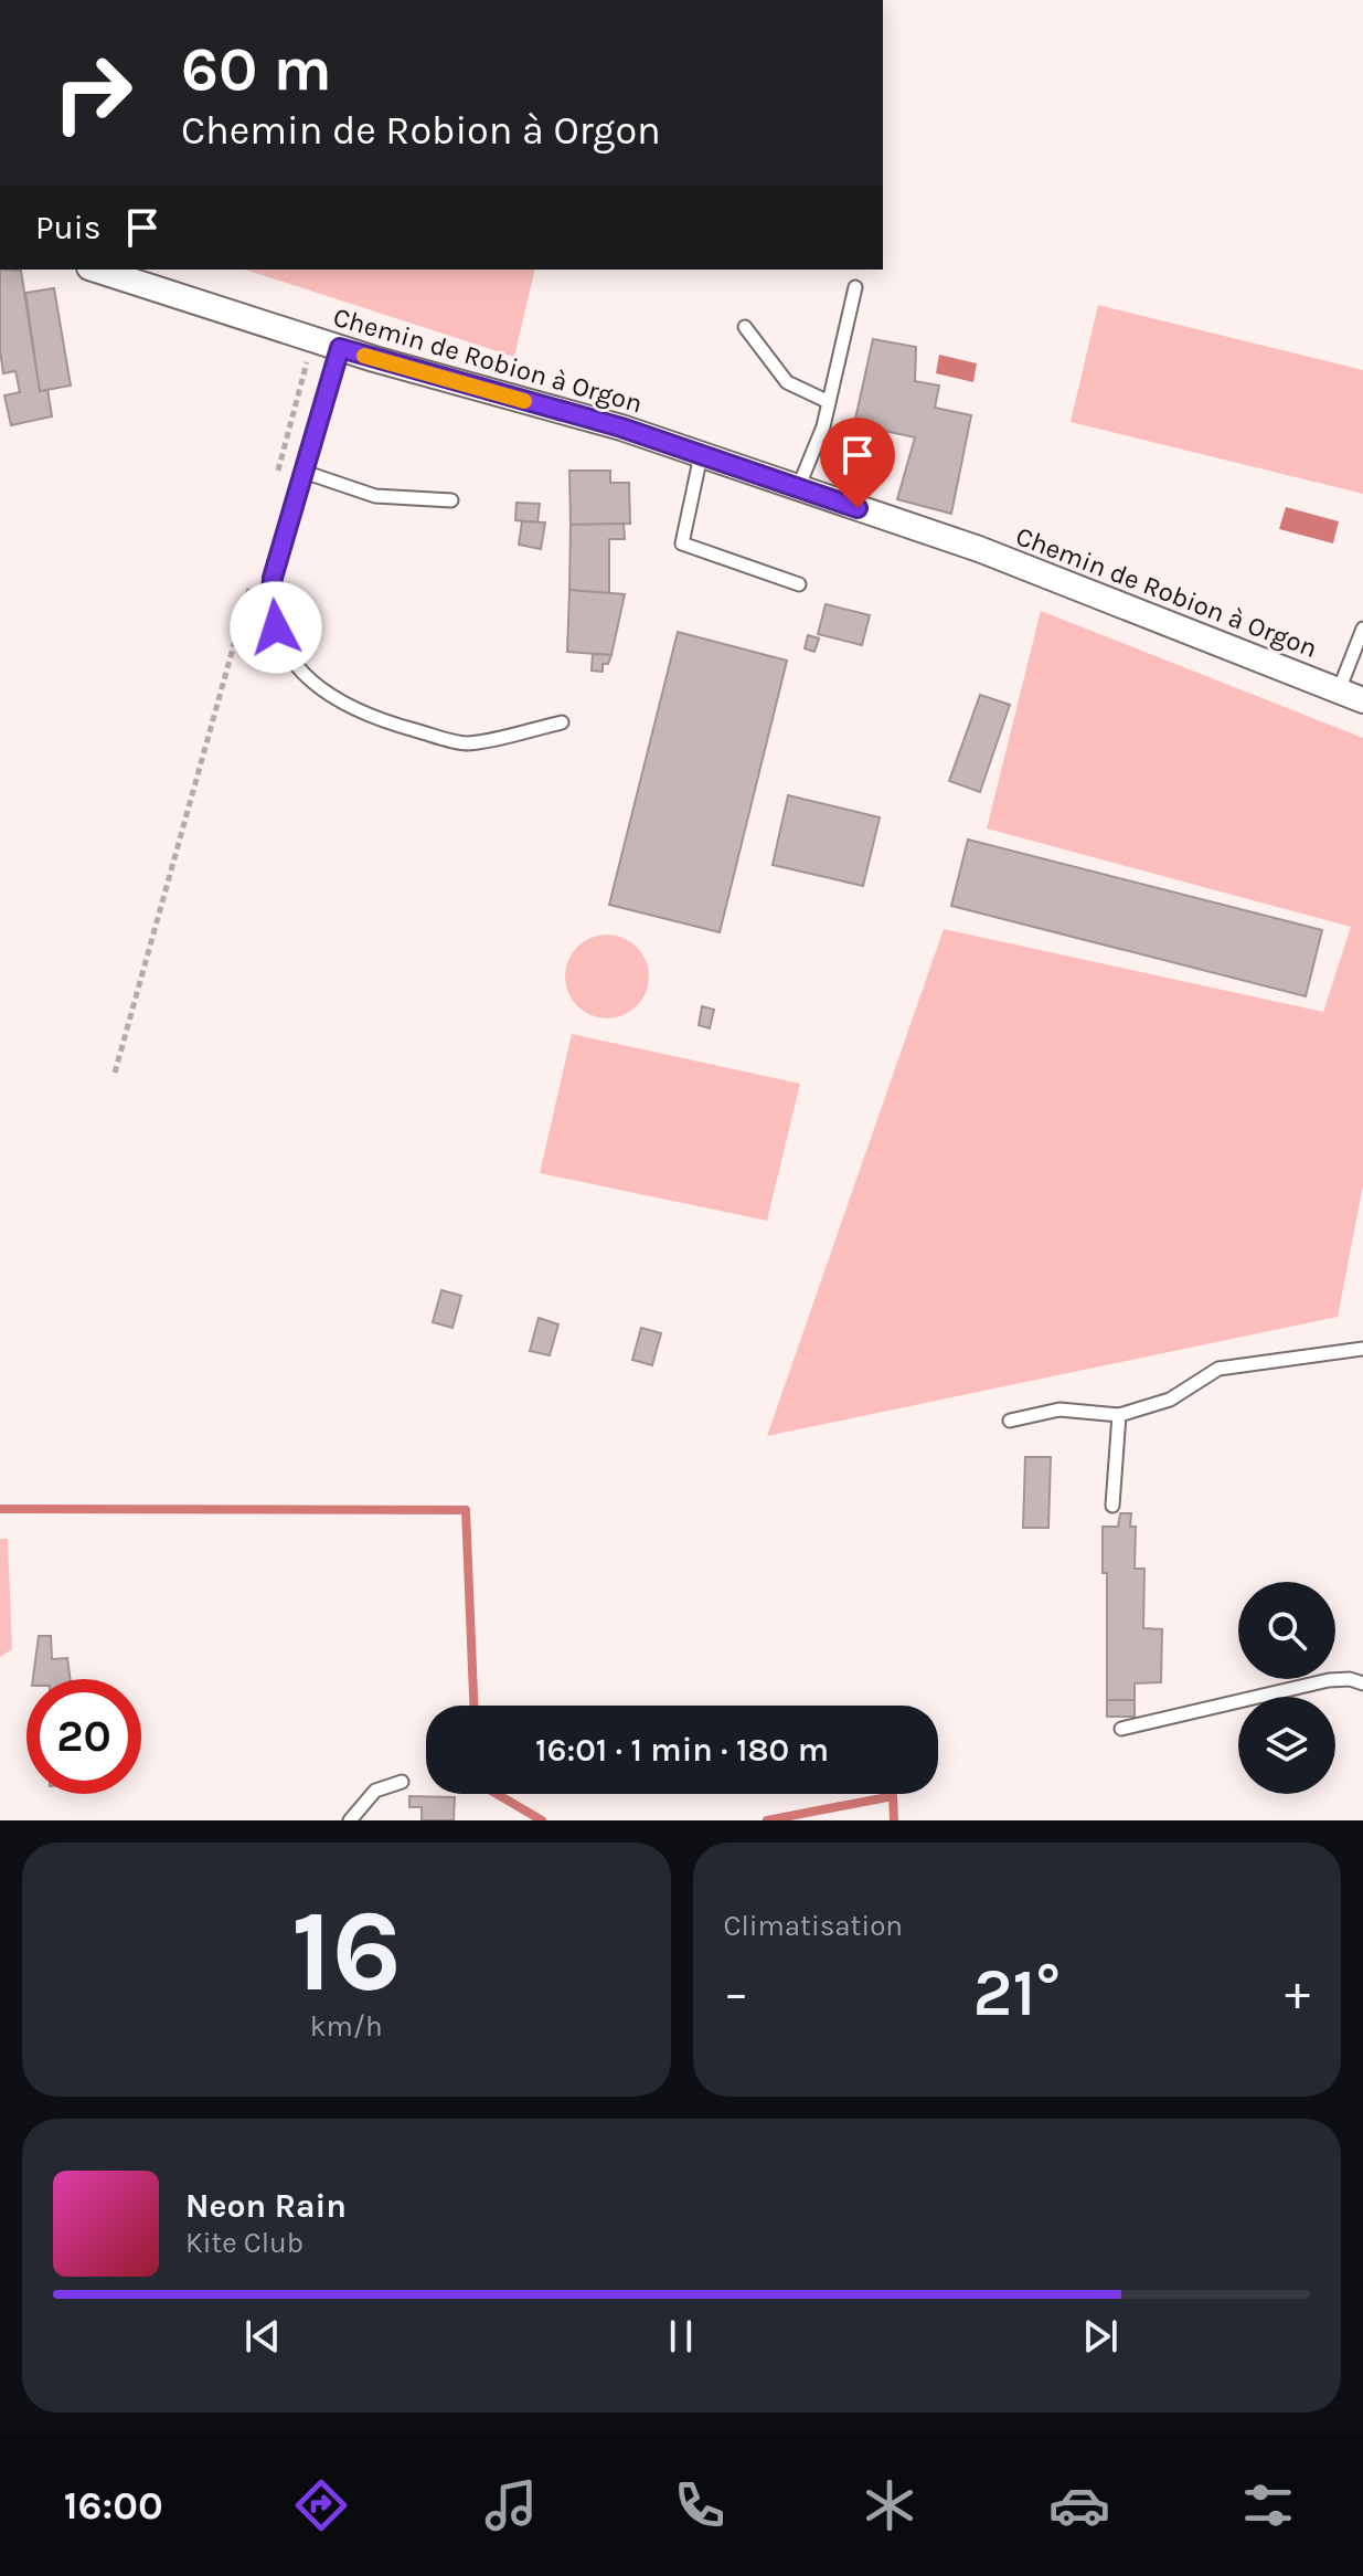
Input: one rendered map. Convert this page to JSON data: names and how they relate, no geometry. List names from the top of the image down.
{
  "streets": {
    "street": ["Chemin de Robion à Orgon"]
  },
  "page": {
    "turn": ["60 m", "Chemin de Robion à Orgon"],
    "then": "Puis",
    "limit": "20",
    "trip": "16:01 · 1 min · 180 m",
    "tile": [
      ["16", "km/h"],
      "Climatisation"
    ],
    "heat": ["−", "21°", "+"],
    "song": ["Neon Rain", "Kite Club"],
    "tabs": "16:00"
  }
}
